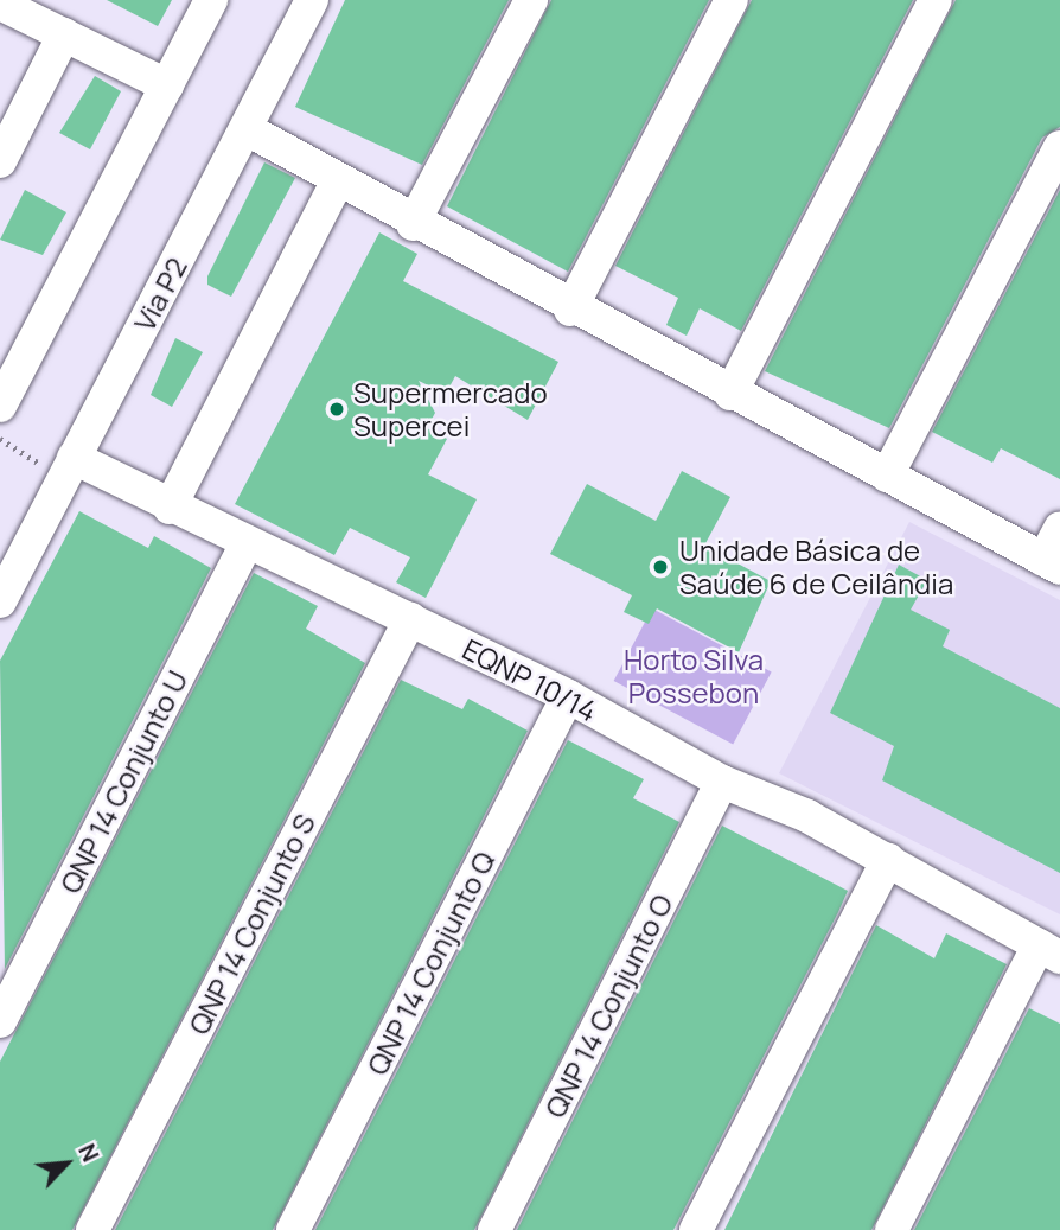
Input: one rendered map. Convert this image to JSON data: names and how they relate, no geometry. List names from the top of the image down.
{
  "streets": {
    "street": [
      "Via P2",
      "EQNP 10/14",
      "QNP 14 Conjunto U",
      "QNP 14 Conjunto S",
      "QNP 14 Conjunto Q",
      "QNP 14 Conjunto O"
    ]
  },
  "crossings": [
    ["Via P2", "EQNP 10/14"],
    ["EQNP 10/14", "QNP 14 Conjunto U"],
    ["EQNP 10/14", "QNP 14 Conjunto S"],
    ["EQNP 10/14", "QNP 14 Conjunto Q"],
    ["EQNP 10/14", "QNP 14 Conjunto O"]
  ],
  "parks": ["Horto Silva Possebon"],
  "places": ["Supermercado Supercei", "Unidade Básica de Saúde 6 de Ceilândia"],
  "north": "top right"
}
